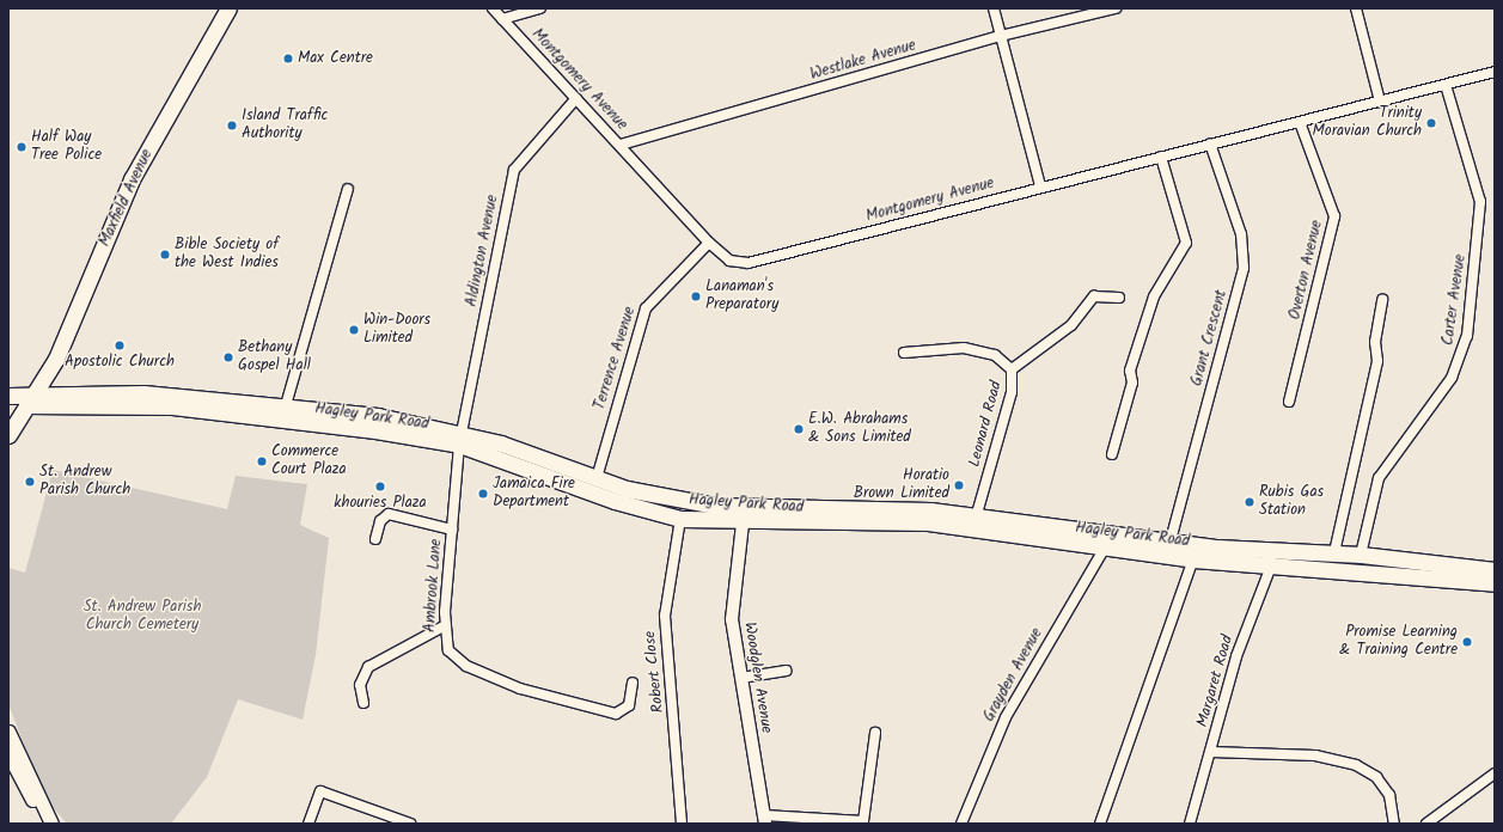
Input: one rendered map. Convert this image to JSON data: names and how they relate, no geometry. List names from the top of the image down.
{
  "streets": {
    "main road": ["Maxfield Avenue", "Hagley Park Road"],
    "street": [
      "Westlake Avenue",
      "Montgomery Avenue",
      "Aldington Avenue",
      "Overton Avenue",
      "Carter Avenue",
      "Grant Crescent",
      "Terrence Avenue",
      "Leonard Road",
      "Ambrook Lane",
      "Robert Close",
      "Grayden Avenue",
      "Woodglen Avenue",
      "Margaret Road"
    ]
  },
  "crossings": [
    ["Westlake Avenue", "Montgomery Avenue"],
    ["Montgomery Avenue", "Aldington Avenue"],
    ["Montgomery Avenue", "Overton Avenue"],
    ["Montgomery Avenue", "Carter Avenue"],
    ["Montgomery Avenue", "Grant Crescent"],
    ["Montgomery Avenue", "Terrence Avenue"],
    ["Maxfield Avenue", "Hagley Park Road"],
    ["Aldington Avenue", "Hagley Park Road"],
    ["Aldington Avenue", "Ambrook Lane"],
    ["Carter Avenue", "Hagley Park Road"],
    ["Grant Crescent", "Hagley Park Road"],
    ["Terrence Avenue", "Hagley Park Road"],
    ["Hagley Park Road", "Leonard Road"],
    ["Hagley Park Road", "Ambrook Lane"],
    ["Hagley Park Road", "Robert Close"],
    ["Hagley Park Road", "Grayden Avenue"],
    ["Hagley Park Road", "Woodglen Avenue"],
    ["Hagley Park Road", "Margaret Road"]
  ],
  "parks": ["St. Andrew Parish Church Cemetery"],
  "places": [
    "Max Centre",
    "Trinity Moravian Church",
    "Island Traffic Authority",
    "Half Way Tree Police",
    "Bible Society of the West Indies",
    "Lanaman's Preparatory",
    "Win-Doors Limited",
    "Apostolic Church",
    "Bethany Gospel Hall",
    "E.W. Abrahams & Sons Limited",
    "Commerce Court Plaza",
    "St. Andrew Parish Church",
    "Horatio Brown Limited",
    "khouries Plaza",
    "Jamaica Fire Department",
    "Rubis Gas Station",
    "Promise Learning & Training Centre"
  ]
}
